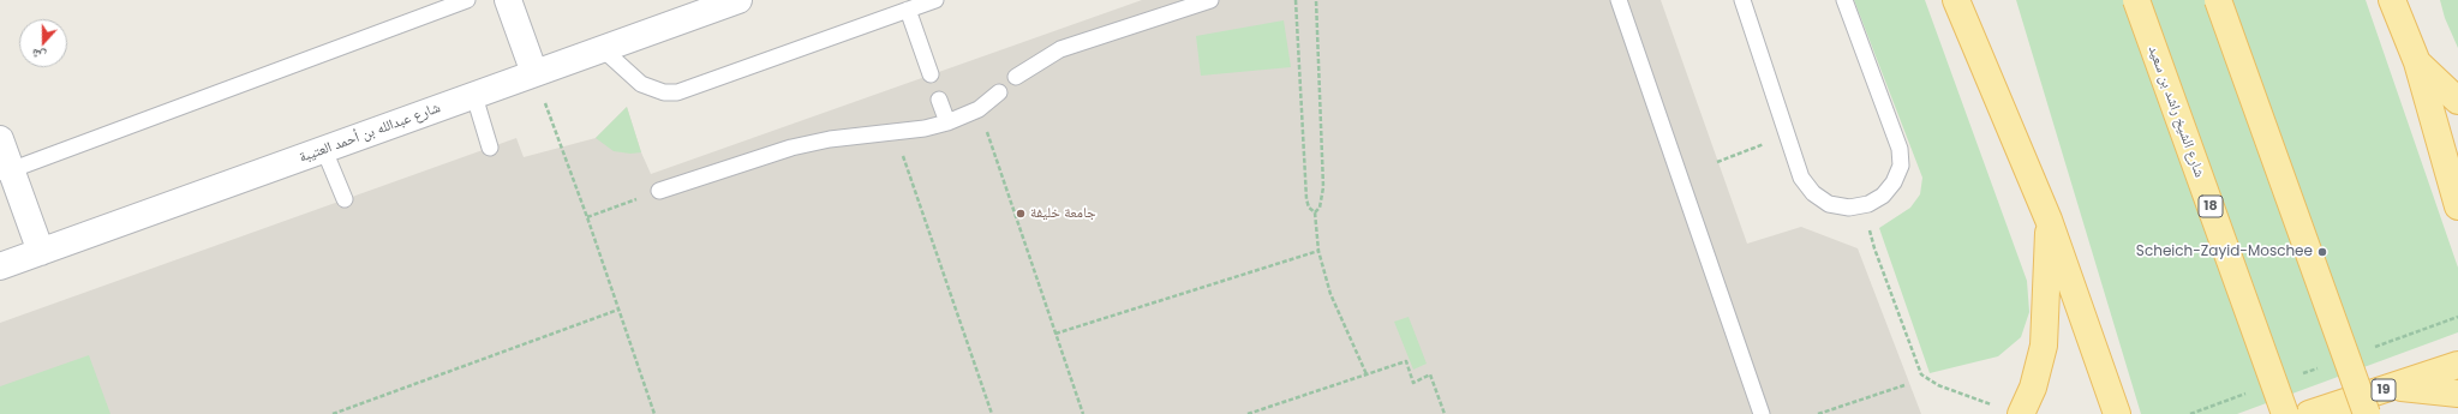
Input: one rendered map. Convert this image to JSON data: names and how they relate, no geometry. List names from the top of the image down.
{
  "streets": {
    "main road": ["شارع الشيخ راشد بن سعيد", "18", "19"],
    "street": ["شارع عبدالله بن أحمد العتيبة"]
  },
  "places": ["جامعة خليفة", "Scheich-Zayid-Moschee"],
  "north": "bottom"
}
